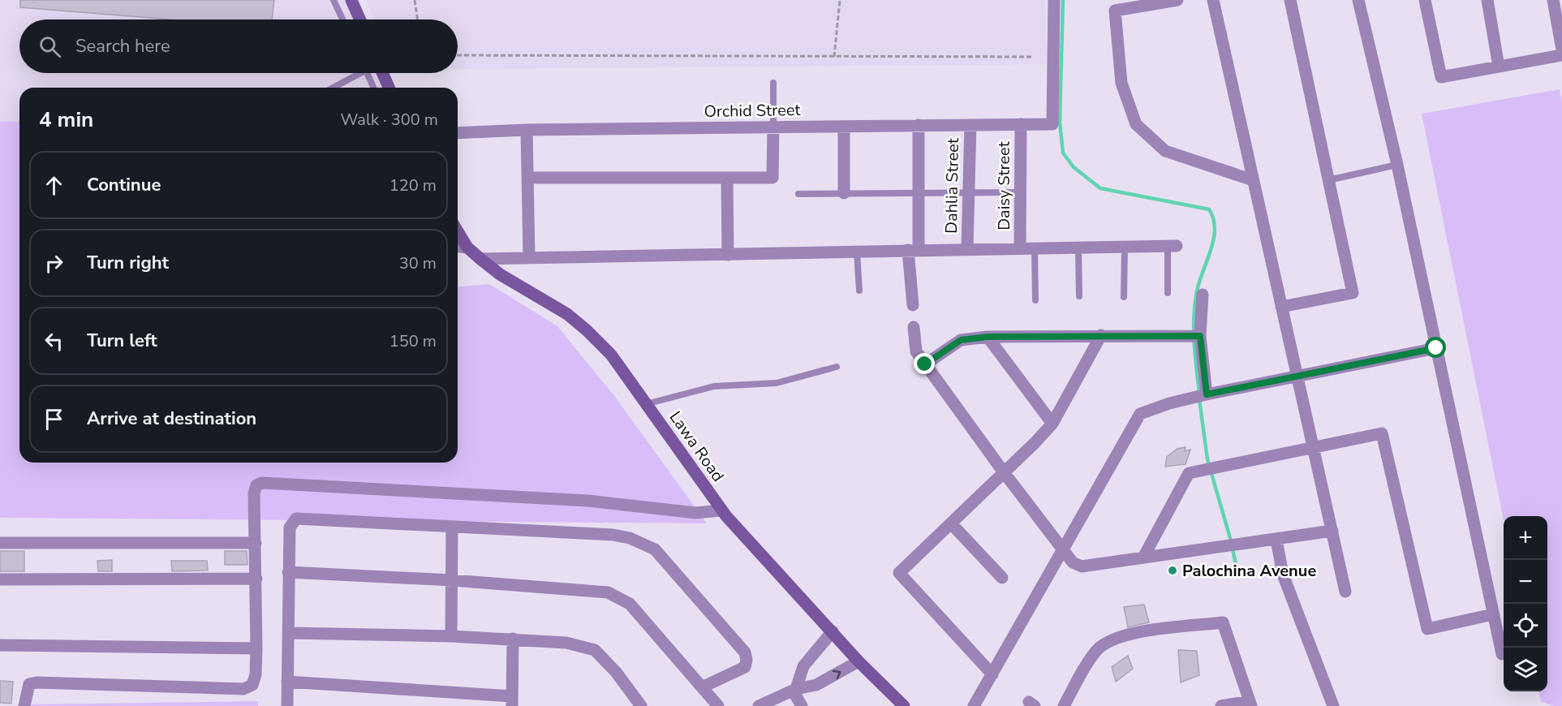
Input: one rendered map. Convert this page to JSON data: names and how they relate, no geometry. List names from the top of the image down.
{
  "streets": {
    "main road": ["Lawa Road"],
    "street": ["Orchid Street", "Dahlia Street", "Daisy Street"]
  },
  "crossings": [
    ["Orchid Street", "Dahlia Street"],
    ["Orchid Street", "Daisy Street"]
  ],
  "places": ["Palochina Avenue"],
  "page": {
    "search": "Search here",
    "heading": ["4 min", "Walk · 300 m"],
    "list": [
      ["Continue", "120 m"],
      ["Turn right", "30 m"],
      ["Turn left", "150 m"],
      "Arrive at destination"
    ],
    "map_buttons": ["+", "−"]
  }
}
